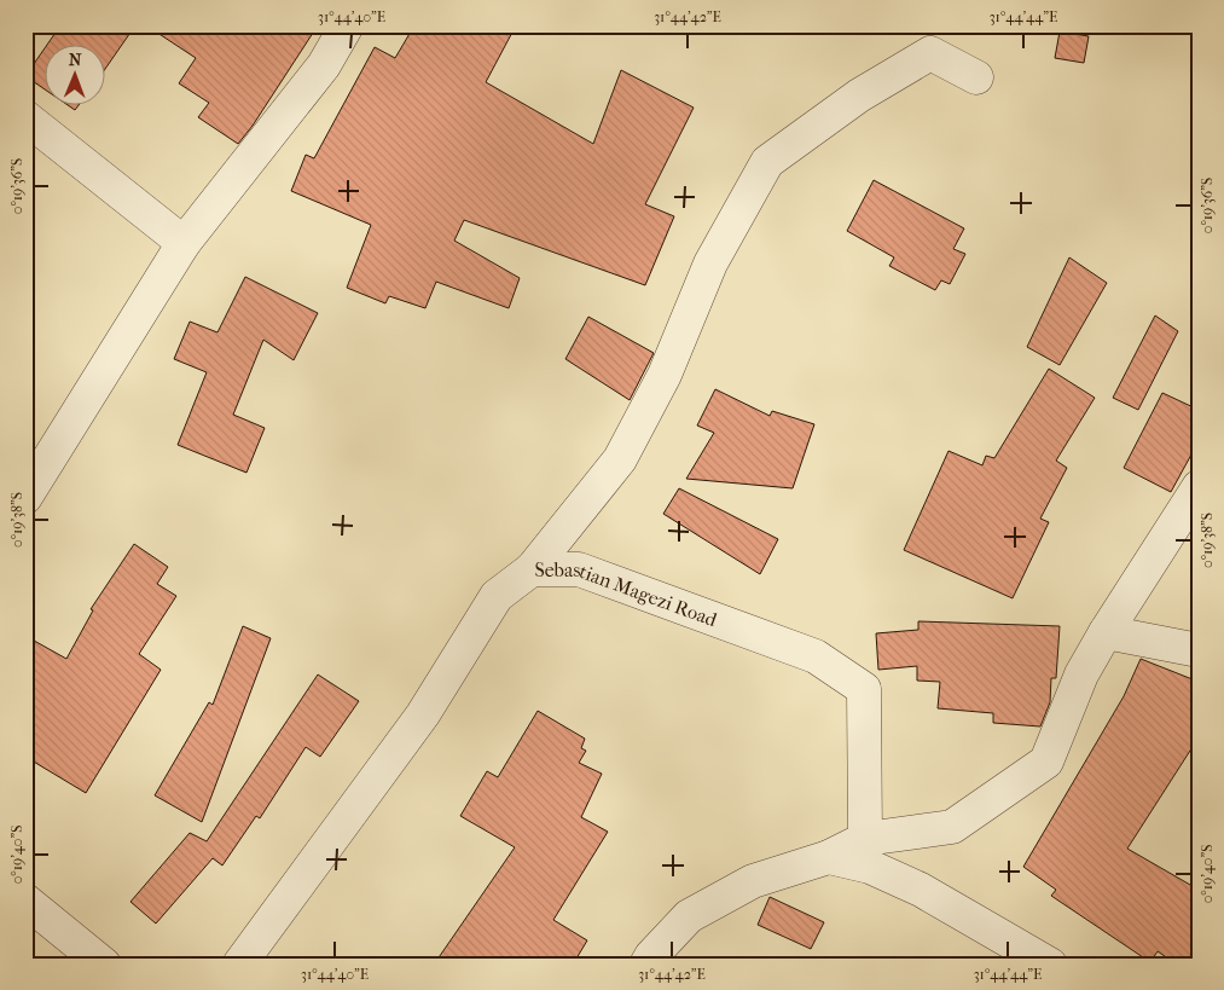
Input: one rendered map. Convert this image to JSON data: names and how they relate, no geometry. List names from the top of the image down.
{
  "streets": {
    "street": ["Sebastian Magezi Road"]
  },
  "north": "top",
  "coordinates": [
    "31°44'40\"E",
    "31°44'42\"E",
    "31°44'44\"E",
    "0°19'36\"S",
    "0°19'38\"S",
    "0°19'40\"S"
  ]
}
